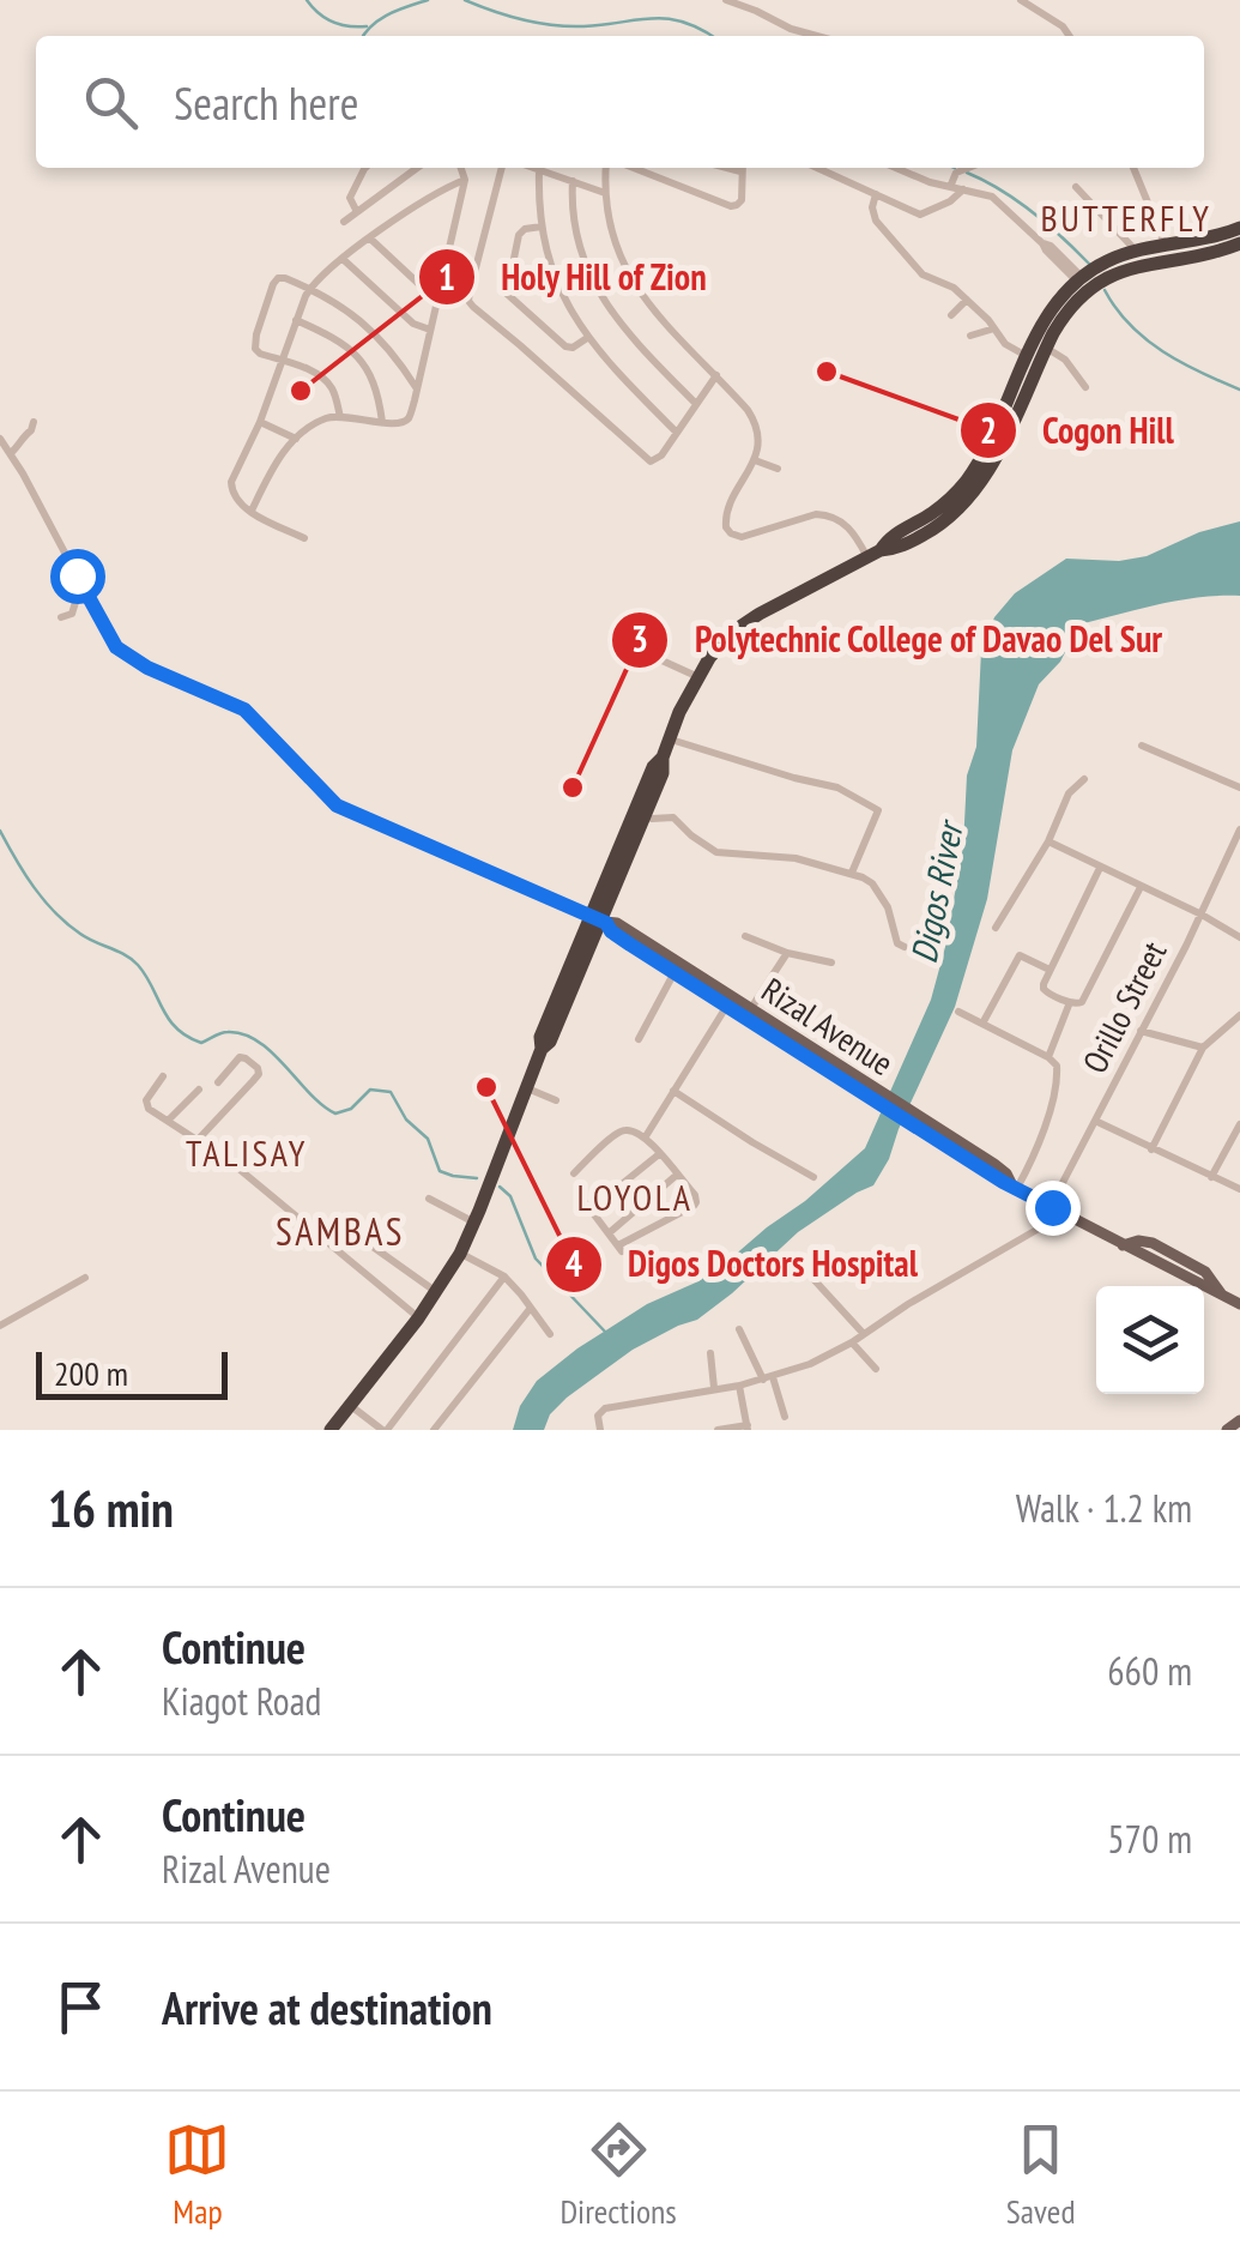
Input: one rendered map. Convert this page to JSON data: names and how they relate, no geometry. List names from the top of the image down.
{
  "streets": {
    "main road": ["Rizal Avenue"],
    "street": ["Orillo Street"]
  },
  "crossings": [
    ["Orillo Street", "Rizal Avenue"]
  ],
  "districts": [
    "BUTTERFLY",
    "TALISAY",
    "LOYOLA",
    "SAMBAS"
  ],
  "water": ["Digos River"],
  "places": [
    "Cogon Hill",
    "Holy Hill of Zion",
    "Polytechnic College of Davao Del Sur",
    "Digos Doctors Hospital"
  ],
  "scale_bar": "200 m",
  "page": {
    "search": "Search here",
    "scale": "200 m",
    "heading": ["16 min", "Walk · 1.2 km"],
    "list": [
      ["Continue", "Kiagot Road", "660 m"],
      ["Continue", "Rizal Avenue", "570 m"],
      "Arrive at destination"
    ],
    "nav": ["Map", "Directions", "Saved"]
  }
}
